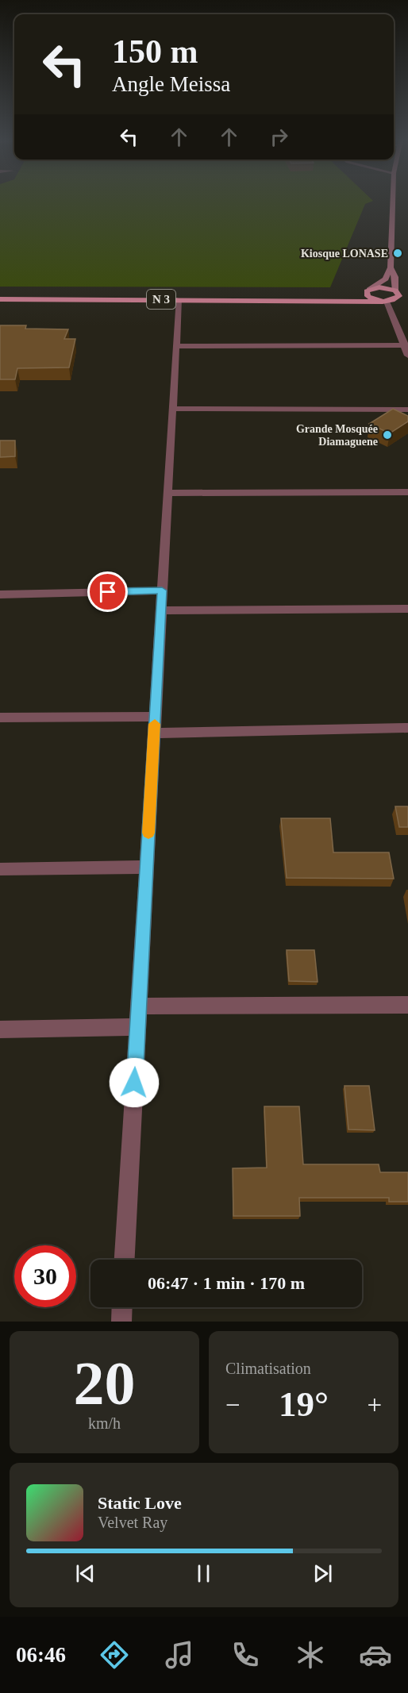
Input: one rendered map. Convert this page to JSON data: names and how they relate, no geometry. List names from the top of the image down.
{
  "streets": {
    "main road": ["N 3"]
  },
  "places": ["Kiosque LONASE", "Grande Mosquée Diamaguene"],
  "page": {
    "turn": ["150 m", "Angle Meissa"],
    "limit": "30",
    "trip": "06:47 · 1 min · 170 m",
    "tile": [
      ["20", "km/h"],
      "Climatisation"
    ],
    "heat": ["−", "19°", "+"],
    "song": ["Static Love", "Velvet Ray"],
    "tabs": "06:46"
  }
}
